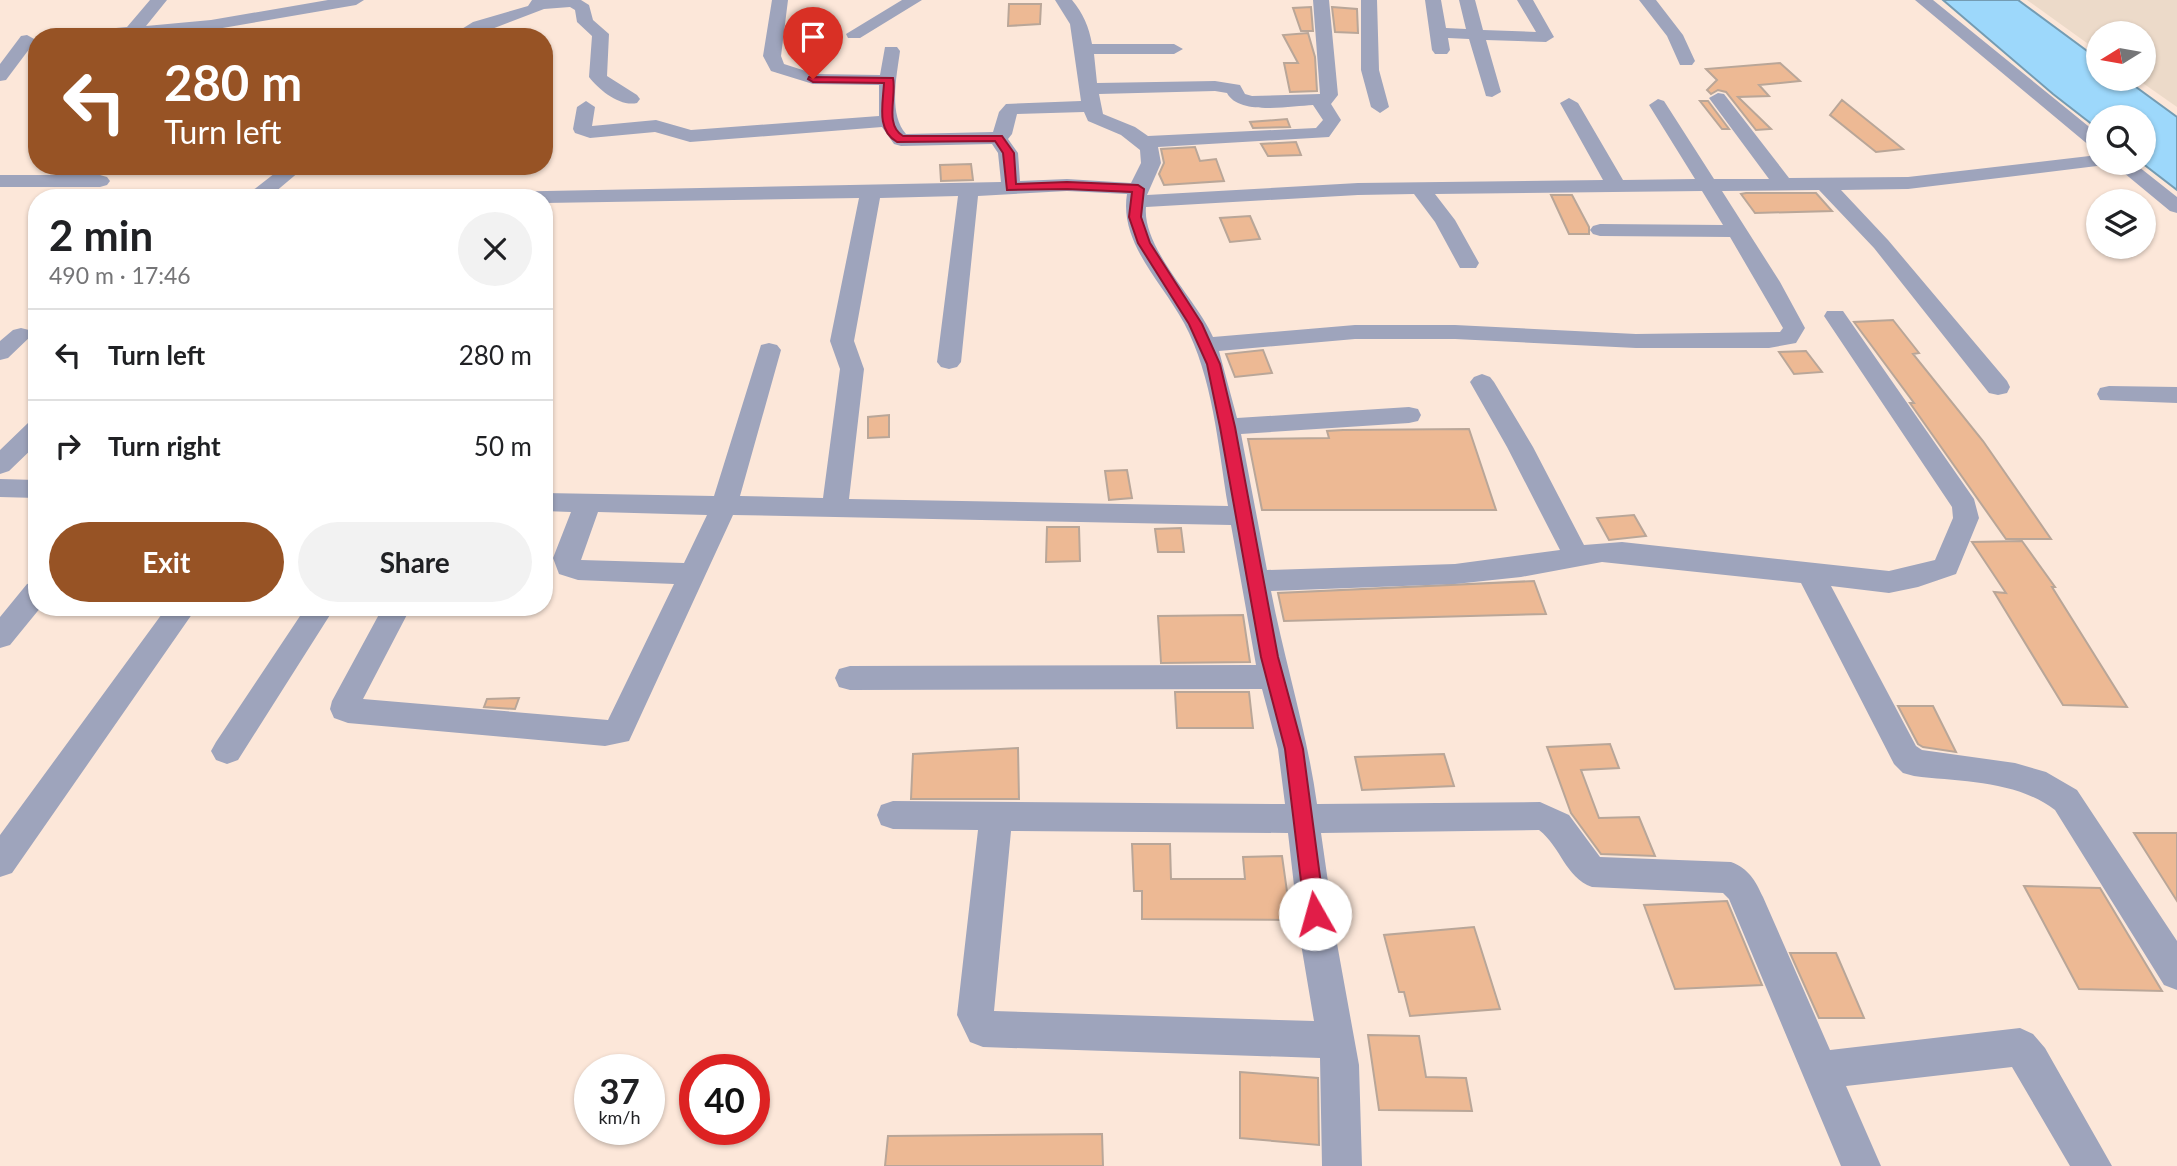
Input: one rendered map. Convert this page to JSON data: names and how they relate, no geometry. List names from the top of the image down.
{
  "north": "left",
  "page": {
    "turn": ["280 m", "Turn left"],
    "heading": ["2 min", "490 m · 17:46"],
    "list": [
      {
        "name": "Turn left",
        "value": "280 m"
      },
      {
        "name": "Turn right",
        "value": "50 m"
      }
    ],
    "buttons": ["Exit", "Share"],
    "speed": "37 km/h",
    "limit": "40"
  }
}
